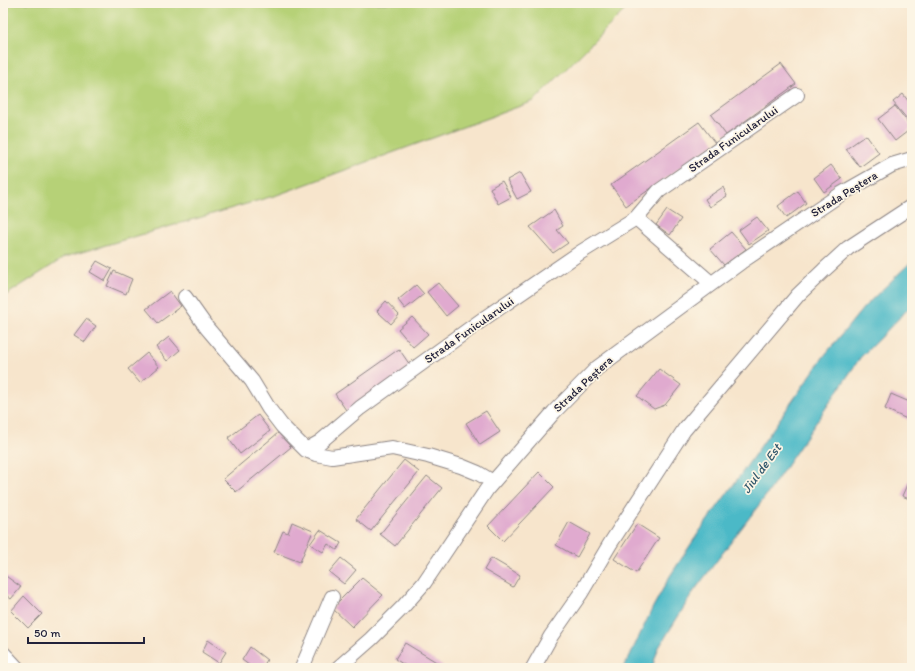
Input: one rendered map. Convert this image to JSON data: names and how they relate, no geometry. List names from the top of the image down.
{
  "streets": {
    "street": ["Strada Funicularului", "Strada Peștera"]
  },
  "water": ["Jiul de Est"],
  "scale_bar": "50 m"
}
